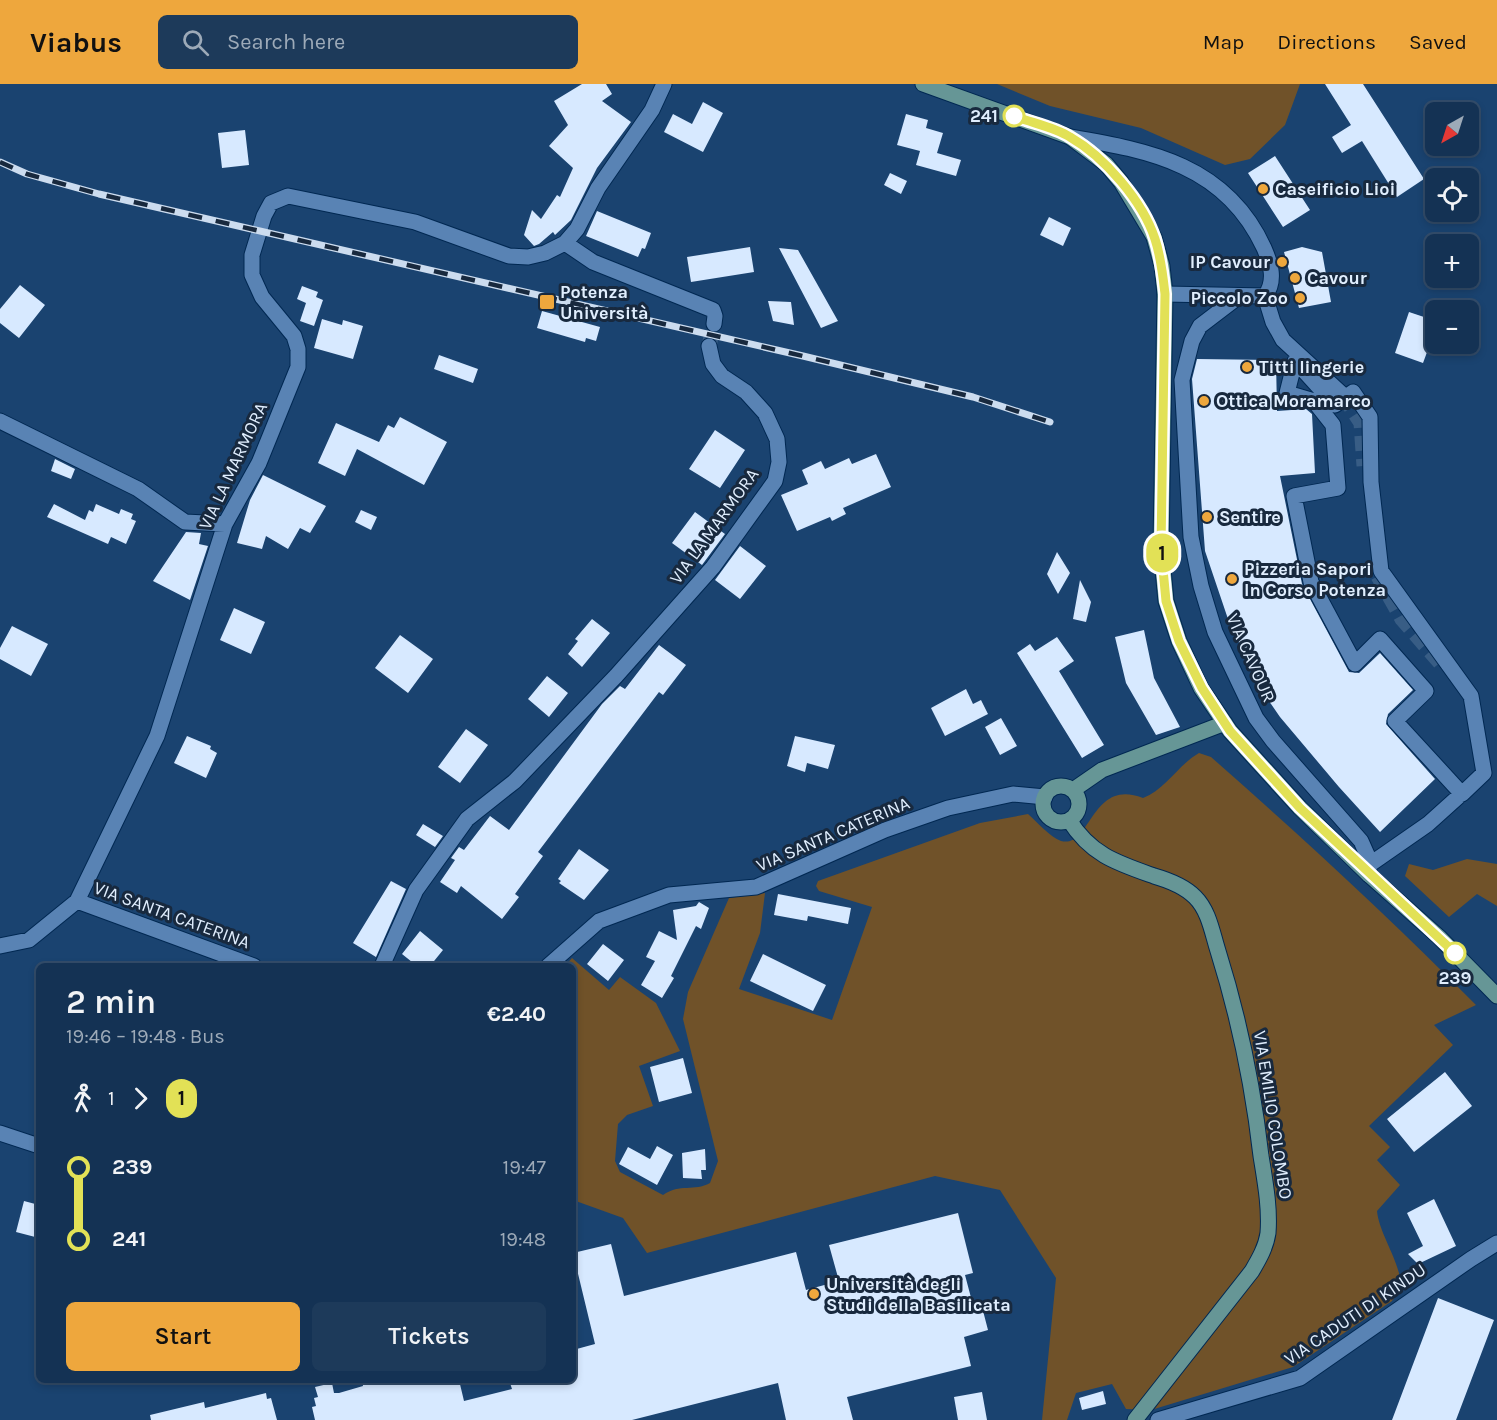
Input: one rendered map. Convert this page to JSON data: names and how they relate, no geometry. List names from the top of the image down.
{
  "streets": {
    "main road": ["VIA CAVOUR", "VIA SANTA CATERINA", "VIA EMILIO COLOMBO"],
    "street": ["VIA LA MARMORA", "VIA CADUTI DI KINDU"]
  },
  "crossings": [
    ["VIA LA MARMORA", "VIA SANTA CATERINA"],
    ["VIA CAVOUR", "VIA SANTA CATERINA"],
    ["VIA SANTA CATERINA", "VIA EMILIO COLOMBO"]
  ],
  "places": {
    "other": [
      "241",
      "Caseificio Lioi",
      "IP Cavour",
      "Cavour",
      "Piccolo Zoo",
      "Titti lingerie",
      "Ottica Moramarco",
      "Sentire",
      "Pizzeria Sapori In Corso Potenza",
      "239",
      "Università degli Studi della Basilicata"
    ],
    "transit": ["Potenza Università"]
  },
  "lines": ["bus line 1"],
  "north": "bottom left",
  "page": {
    "header": "Viabus",
    "search": "Search here",
    "nav": ["Map", "Directions", "Saved"],
    "on_map": "1",
    "map_buttons": ["+", "−"],
    "heading": ["2 min", "19:46 – 19:48 · Bus", "€2.40"],
    "legs": ["1", "1"],
    "list": [
      {
        "name": "239",
        "value": "19:47"
      },
      {
        "name": "241",
        "value": "19:48"
      }
    ],
    "buttons": ["Start", "Tickets"]
  }
}
